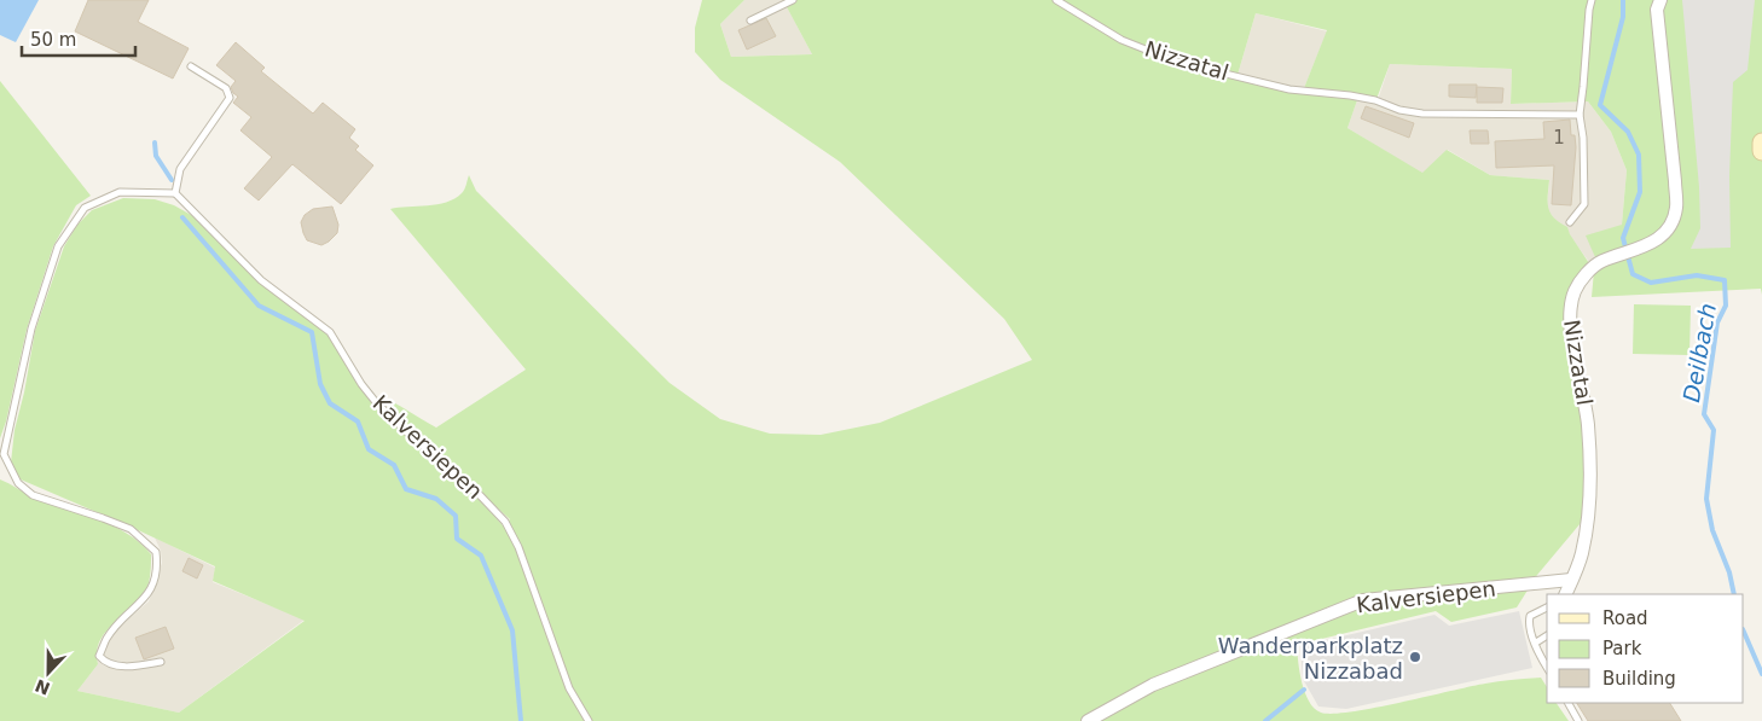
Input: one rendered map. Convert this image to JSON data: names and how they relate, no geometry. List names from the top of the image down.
{
  "streets": {
    "street": ["Nizzatal", "Kalversiepen"]
  },
  "crossings": [
    ["Nizzatal", "Kalversiepen"]
  ],
  "water": ["Deilbach"],
  "places": ["Wanderparkplatz Nizzabad"],
  "house_numbers": ["1"],
  "legend": ["Road", "Park", "Building"],
  "scale_bar": "50 m",
  "north": "bottom"
}
